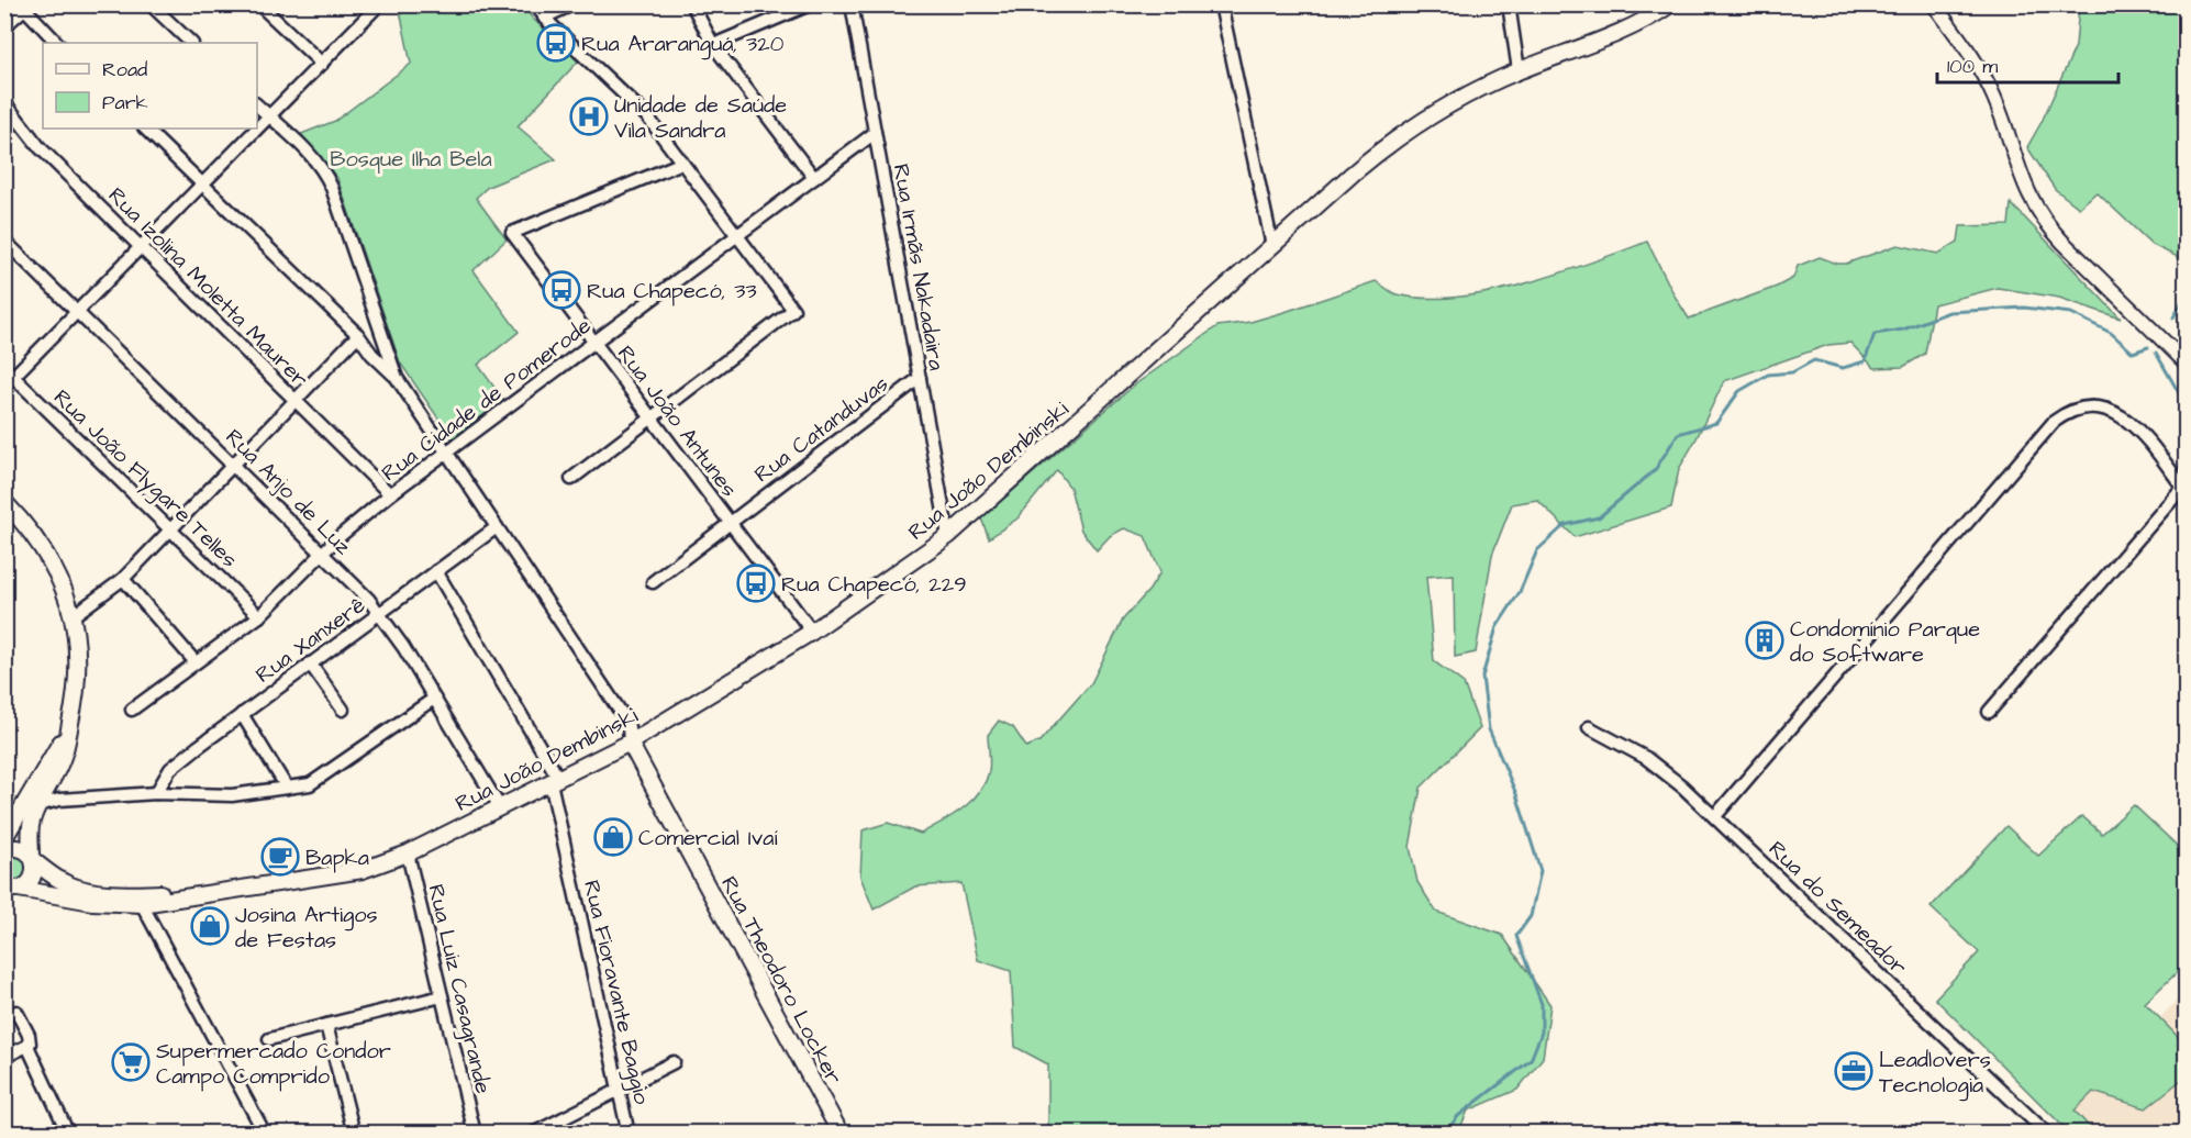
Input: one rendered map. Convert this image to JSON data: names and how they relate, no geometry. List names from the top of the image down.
{
  "streets": {
    "main road": ["Rua João Dembinski", "Rua Theodoro Locker"],
    "street": [
      "Rua Irmãs Nakadaira",
      "Rua Izolina Moletta Maurer",
      "Rua Cidade de Pomerode",
      "Rua João Antunes",
      "Rua Catanduvas",
      "Rua João Flygare Telles",
      "Rua Anjo de Luz",
      "Rua Xanxerê",
      "Rua do Semeador",
      "Rua Luiz Casagrande",
      "Rua Fioravante Baggio"
    ]
  },
  "crossings": [
    ["Rua Irmãs Nakadaira", "Rua Cidade de Pomerode"],
    ["Rua Irmãs Nakadaira", "Rua Catanduvas"],
    ["Rua Irmãs Nakadaira", "Rua João Dembinski"],
    ["Rua Izolina Moletta Maurer", "Rua Cidade de Pomerode"],
    ["Rua Cidade de Pomerode", "Rua João Antunes"],
    ["Rua Cidade de Pomerode", "Rua João Flygare Telles"],
    ["Rua Cidade de Pomerode", "Rua Anjo de Luz"],
    ["Rua João Antunes", "Rua Catanduvas"],
    ["Rua João Antunes", "Rua João Dembinski"],
    ["Rua João Dembinski", "Rua Anjo de Luz"],
    ["Rua João Dembinski", "Rua Theodoro Locker"],
    ["Rua João Dembinski", "Rua Luiz Casagrande"],
    ["Rua João Dembinski", "Rua Fioravante Baggio"],
    ["Rua Anjo de Luz", "Rua Xanxerê"],
    ["Rua Xanxerê", "Rua Fioravante Baggio"]
  ],
  "parks": ["Bosque Ilha Bela"],
  "places": {
    "bus stop": ["Rua Araranguá, 320", "Rua Chapecó, 33", "Rua Chapecó, 229"],
    "hospital": ["Unidade de Saúde Vila Sandra"],
    "building": ["Condomínio Parque do Software"],
    "shop": ["Comercial Ivaí", "Josina Artigos de Festas"],
    "cafe": ["Bapka"],
    "supermarket": ["Supermercado Condor Campo Comprido"],
    "office": ["Leadlovers Tecnologia"]
  },
  "legend": ["Road", "Park"],
  "scale_bar": "100 m"
}
